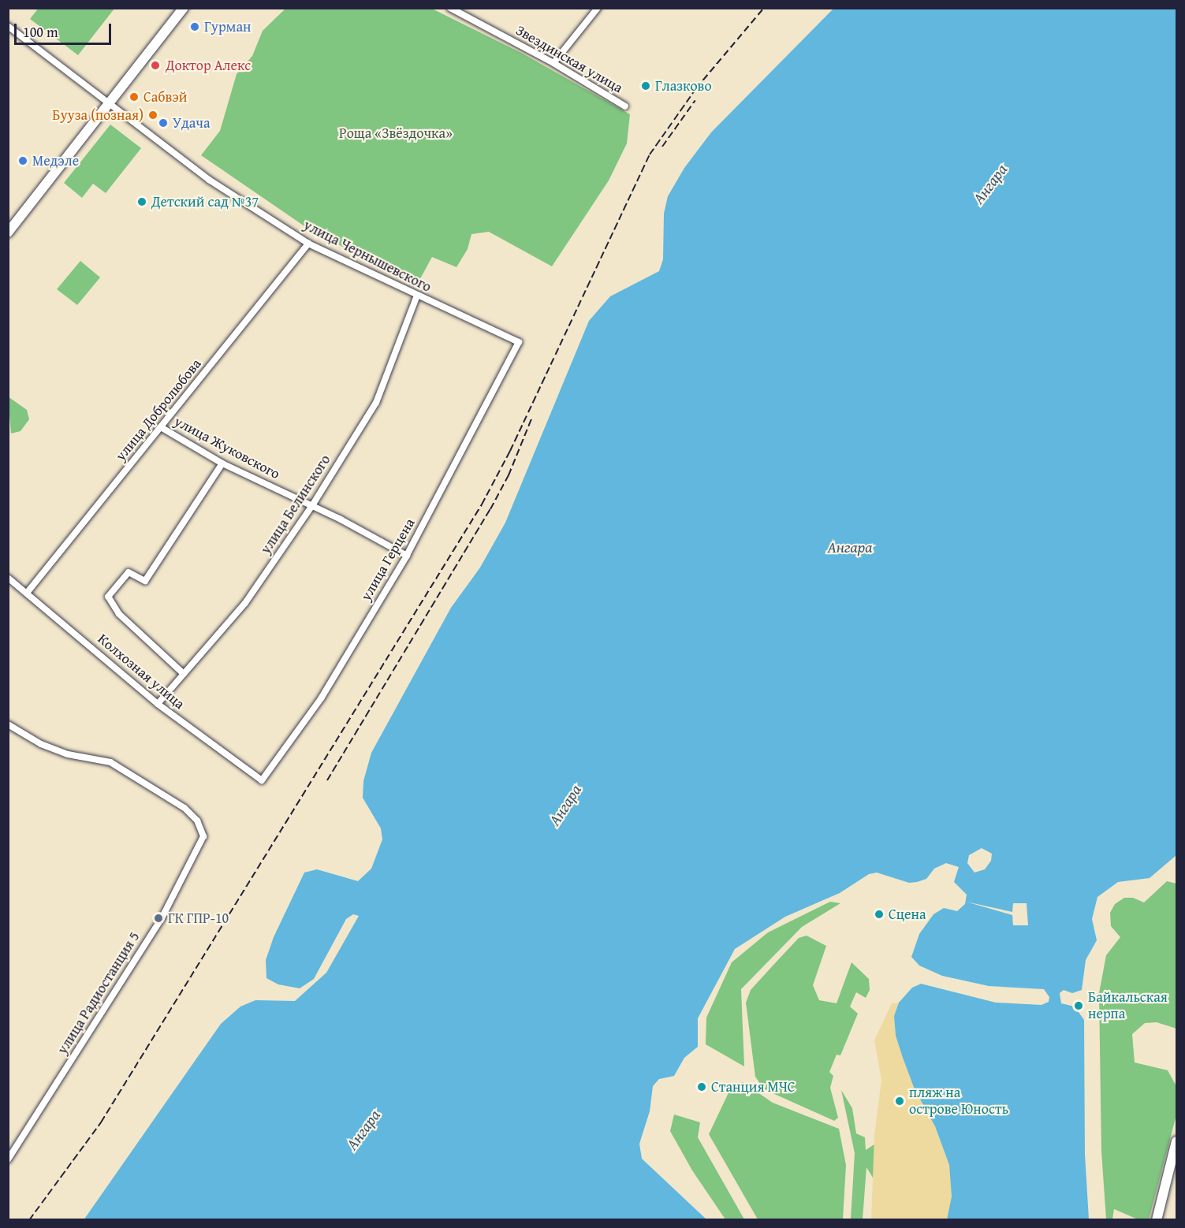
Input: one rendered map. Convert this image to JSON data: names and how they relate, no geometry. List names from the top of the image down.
{
  "streets": {
    "street": [
      "Звездинская улица",
      "улица Чернышевского",
      "улица Добролюбова",
      "улица Жуковского",
      "улица Белинского",
      "улица Герцена",
      "Колхозная улица",
      "улица Радиостанция 5"
    ]
  },
  "crossings": [
    ["улица Чернышевского", "улица Добролюбова"],
    ["улица Чернышевского", "улица Белинского"],
    ["улица Чернышевского", "улица Герцена"],
    ["улица Добролюбова", "улица Жуковского"],
    ["улица Добролюбова", "Колхозная улица"],
    ["улица Жуковского", "улица Белинского"],
    ["улица Жуковского", "улица Герцена"],
    ["улица Белинского", "Колхозная улица"],
    ["улица Герцена", "Колхозная улица"]
  ],
  "water": ["Ангара"],
  "parks": ["Роща «Звёздочка»"],
  "places": [
    "Гурман",
    "Доктор Алекс",
    "Глазково",
    "Сабвэй",
    "Бууза (позная)",
    "Удача",
    "Медэле",
    "Детский сад №37",
    "Сцена",
    "ГК ГПР-10",
    "Байкальская нерпа",
    "Станция МЧС",
    "пляж на острове Юность"
  ],
  "scale_bar": "100 m"
}
